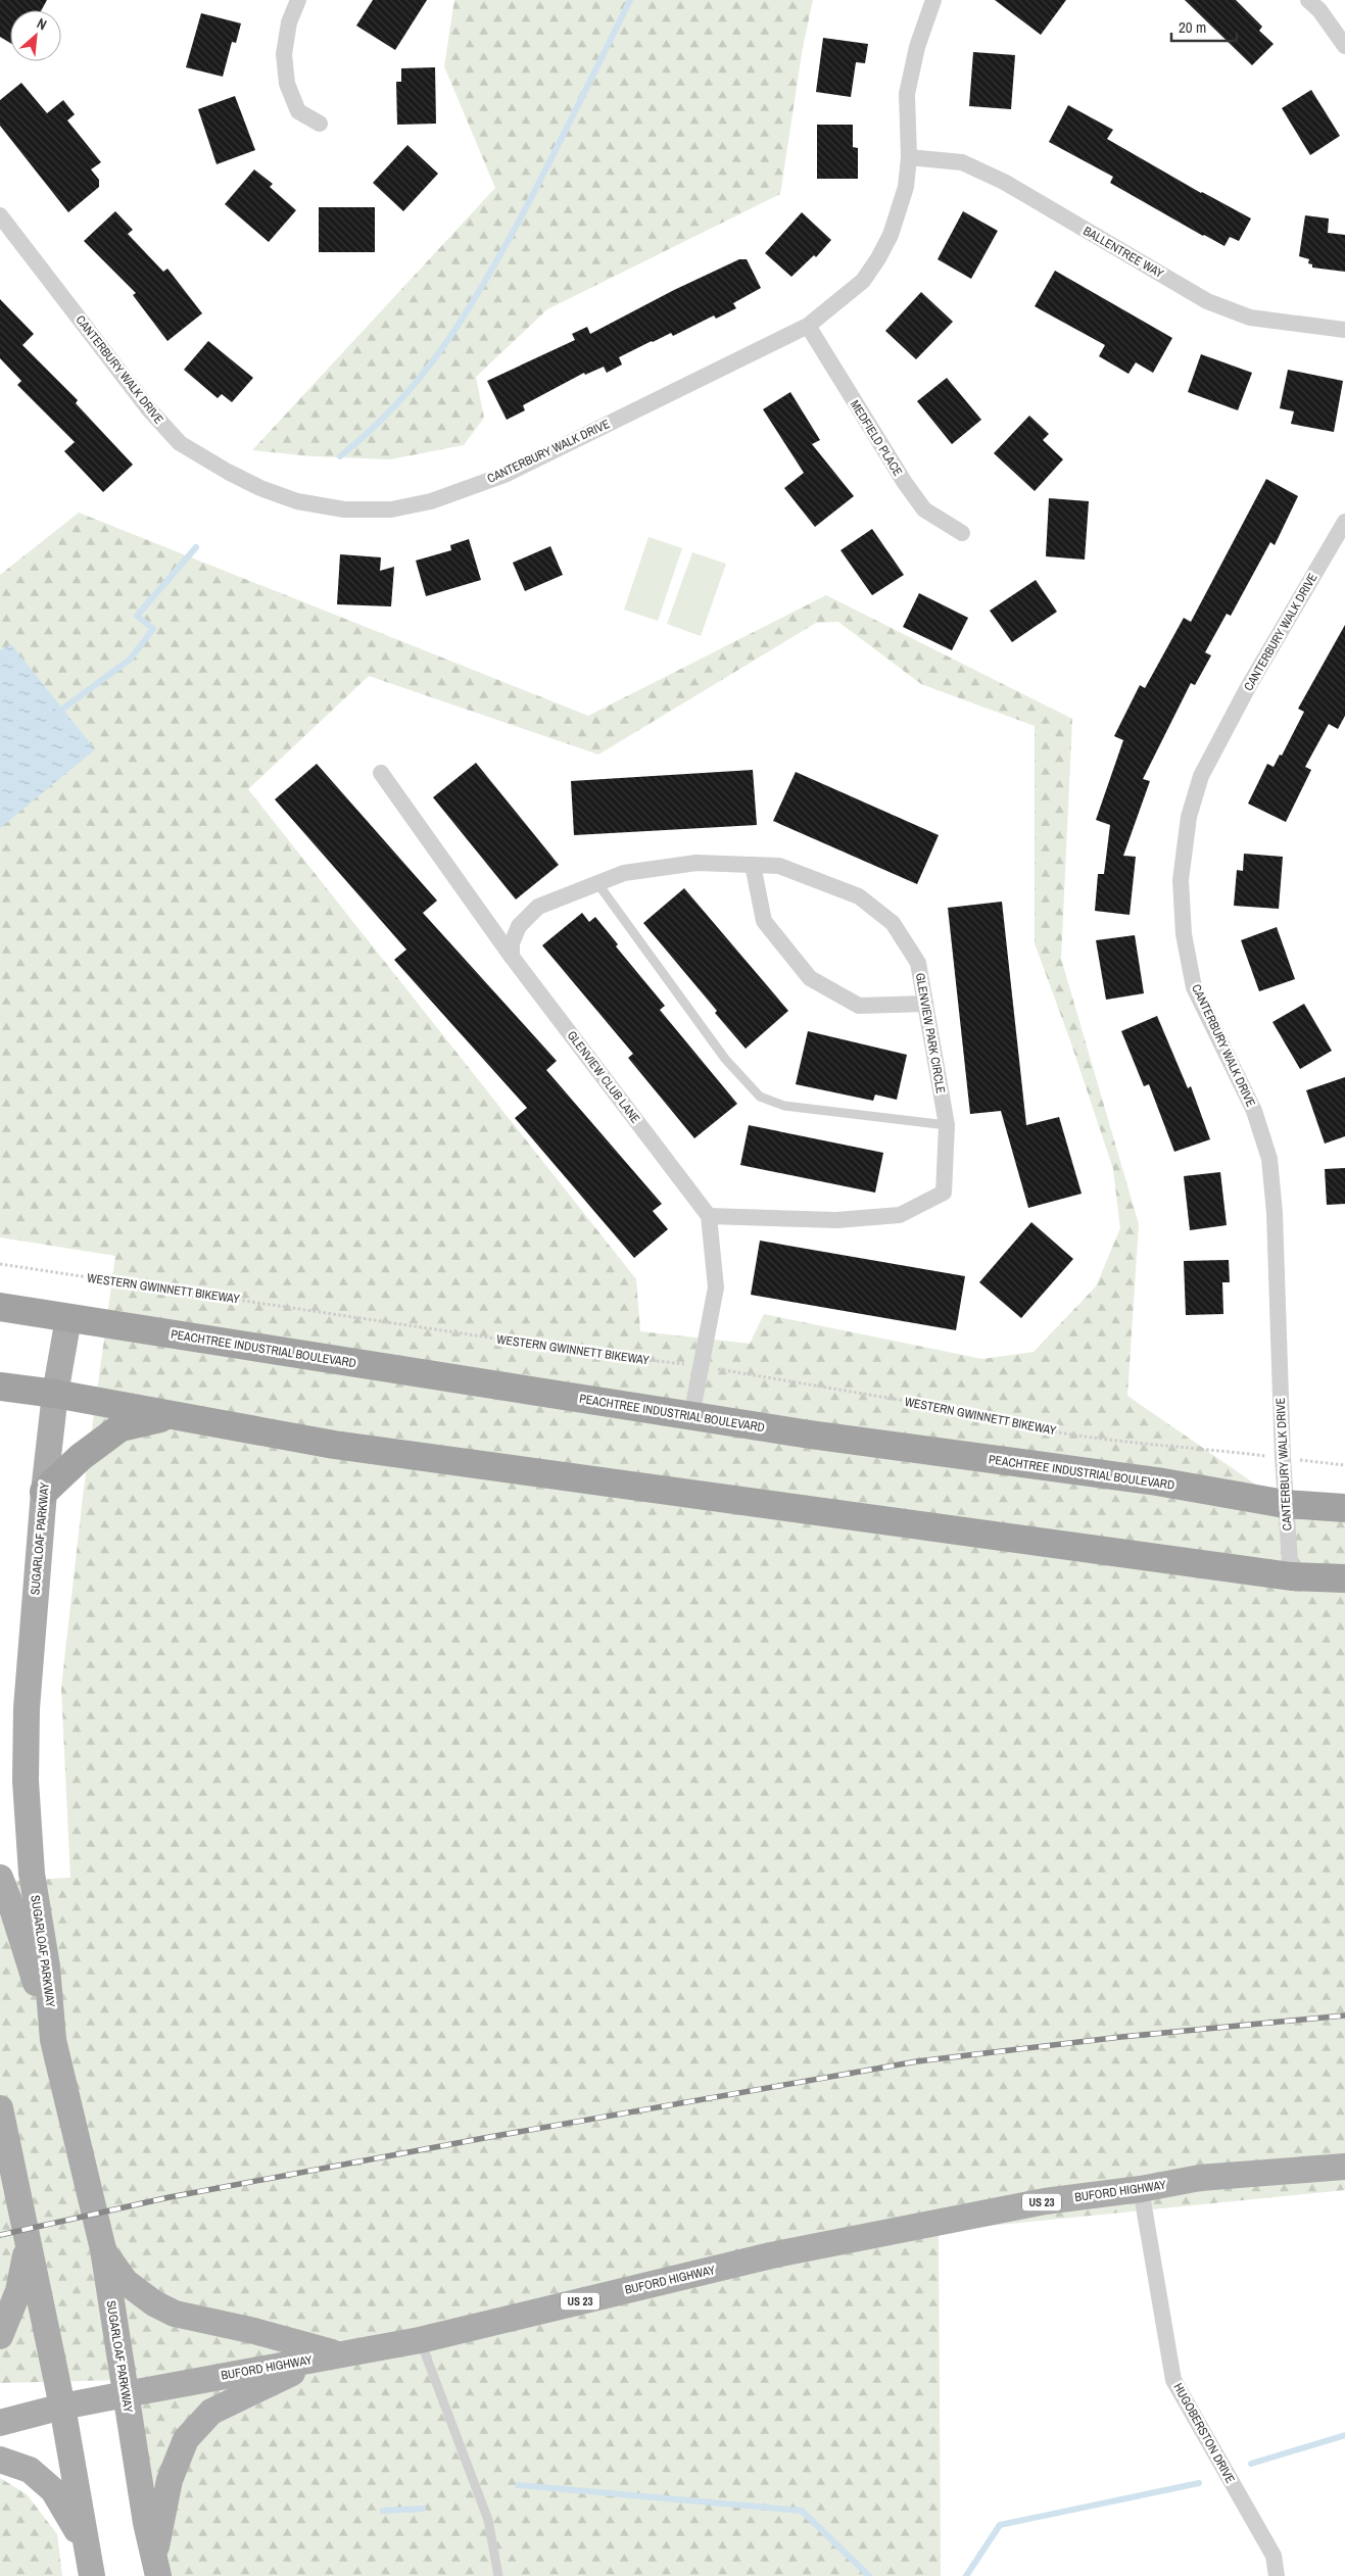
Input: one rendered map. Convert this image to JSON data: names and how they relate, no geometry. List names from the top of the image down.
{
  "streets": {
    "highway": ["PEACHTREE INDUSTRIAL BOULEVARD"],
    "main road": ["SUGARLOAF PARKWAY", "BUFORD HIGHWAY", "US 23"],
    "street": [
      "BALLENTREE WAY",
      "CANTERBURY WALK DRIVE",
      "MEDFIELD PLACE",
      "GLENVIEW PARK CIRCLE",
      "GLENVIEW CLUB LANE",
      "HUGOBERSTON DRIVE"
    ],
    "path": ["WESTERN GWINNETT BIKEWAY"]
  },
  "crossings": [
    ["BALLENTREE WAY", "CANTERBURY WALK DRIVE"],
    ["CANTERBURY WALK DRIVE", "MEDFIELD PLACE"],
    ["CANTERBURY WALK DRIVE", "WESTERN GWINNETT BIKEWAY"],
    ["CANTERBURY WALK DRIVE", "PEACHTREE INDUSTRIAL BOULEVARD"],
    ["GLENVIEW PARK CIRCLE", "GLENVIEW CLUB LANE"],
    ["PEACHTREE INDUSTRIAL BOULEVARD", "SUGARLOAF PARKWAY"],
    ["SUGARLOAF PARKWAY", "BUFORD HIGHWAY"],
    ["BUFORD HIGHWAY", "HUGOBERSTON DRIVE"]
  ],
  "scale_bar": "20 m",
  "north": "top right"
}
